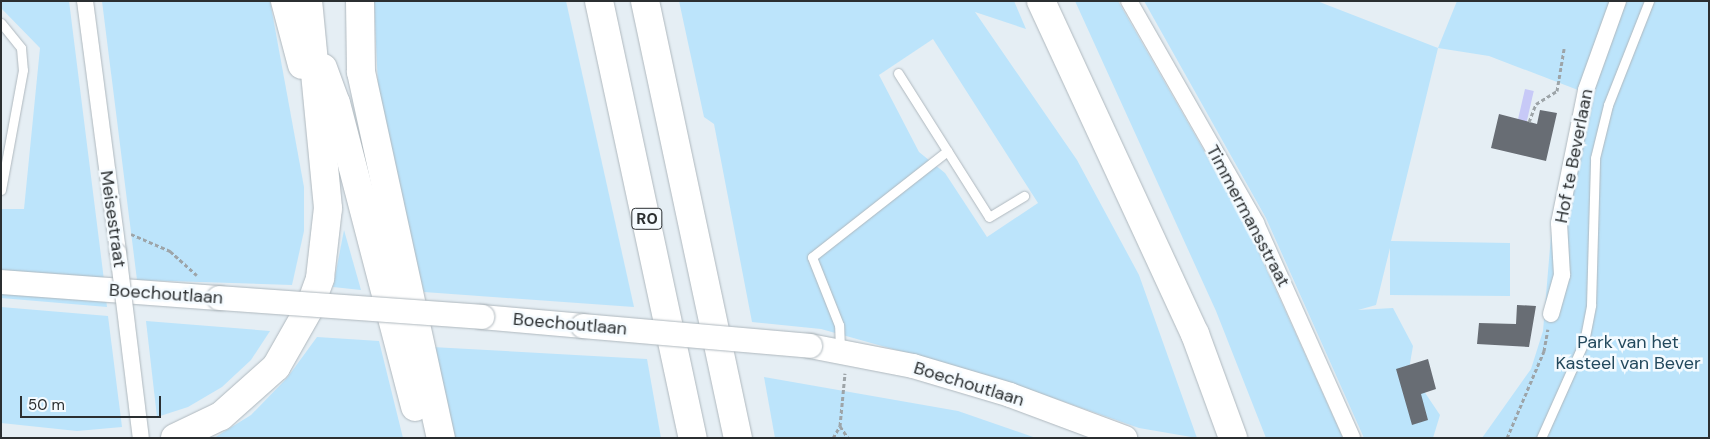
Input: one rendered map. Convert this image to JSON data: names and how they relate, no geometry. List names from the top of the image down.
{
  "streets": {
    "highway": ["R0"],
    "main road": ["Boechoutlaan"],
    "street": ["Hof te Beverlaan", "Timmermansstraat", "Meisestraat"]
  },
  "parks": ["Park van het Kasteel van Bever"],
  "scale_bar": "50 m"
}
